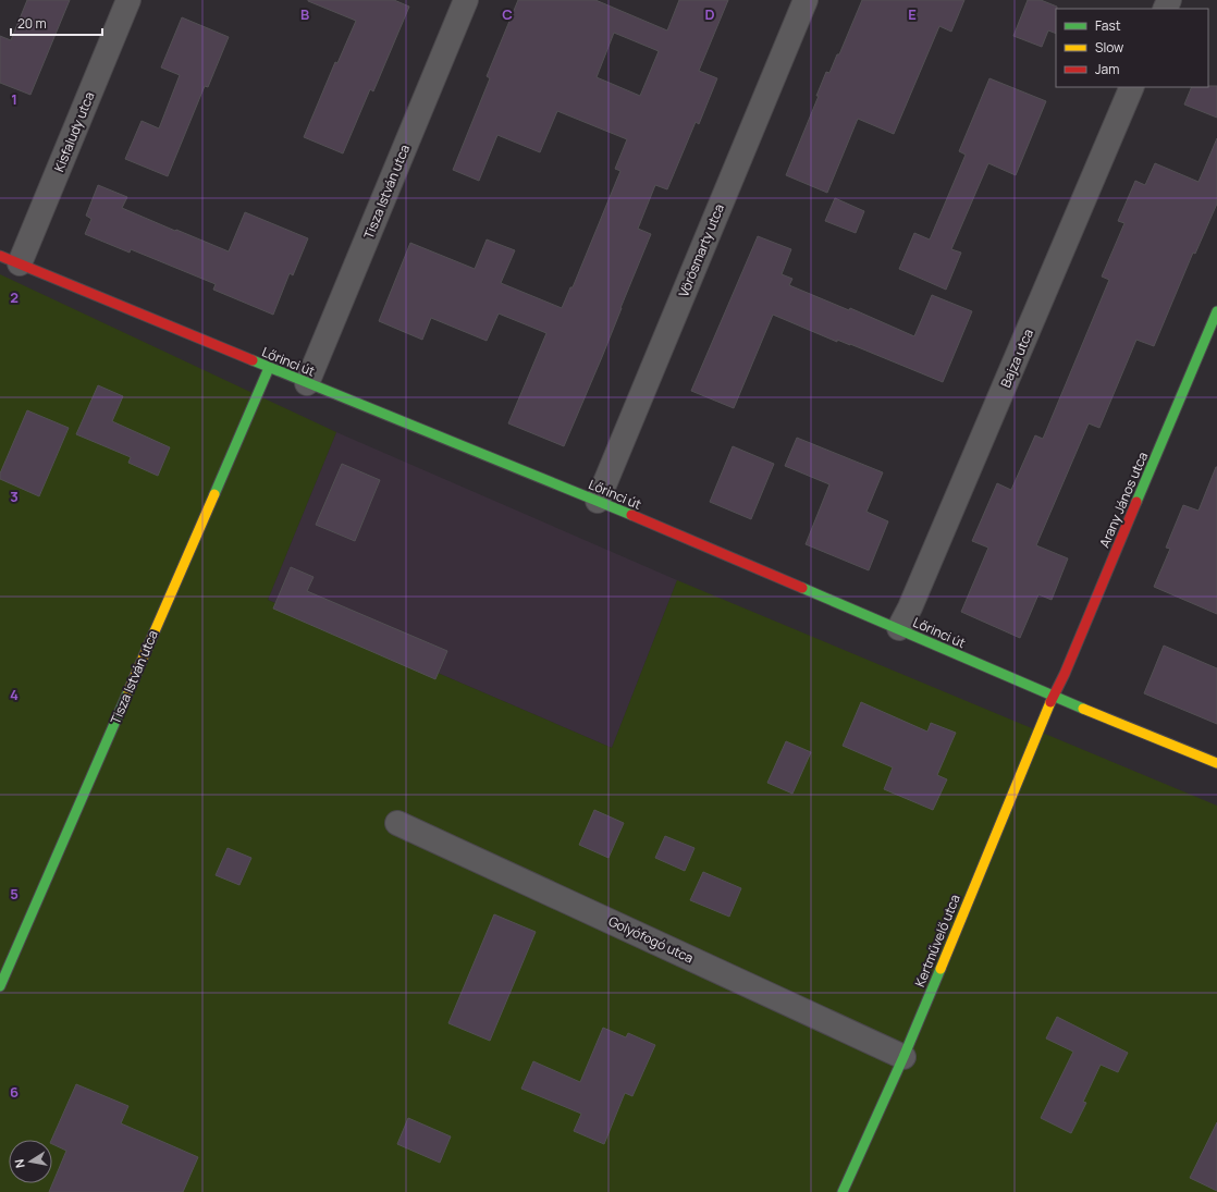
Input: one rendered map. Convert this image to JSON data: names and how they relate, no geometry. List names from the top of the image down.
{
  "streets": {
    "street": [
      "Kisfaludy utca",
      "Tisza István utca",
      "Vörösmarty utca",
      "Bajza utca",
      "Lőrinci út",
      "Arany János utca",
      "Golyófogó utca",
      "Kertművelő utca"
    ]
  },
  "crossings": [
    ["Kisfaludy utca", "Lőrinci út"],
    ["Tisza István utca", "Lőrinci út"],
    ["Vörösmarty utca", "Lőrinci út"],
    ["Bajza utca", "Lőrinci út"],
    ["Lőrinci út", "Arany János utca"],
    ["Lőrinci út", "Kertművelő utca"],
    ["Arany János utca", "Kertművelő utca"],
    ["Golyófogó utca", "Kertművelő utca"]
  ],
  "legend": ["Fast", "Slow", "Jam"],
  "scale_bar": "20 m",
  "north": "left",
  "grid": {
    "columns": [
      "B",
      "C",
      "D",
      "E"
    ],
    "rows": [
      "1",
      "2",
      "3",
      "4",
      "5",
      "6"
    ]
  }
}
